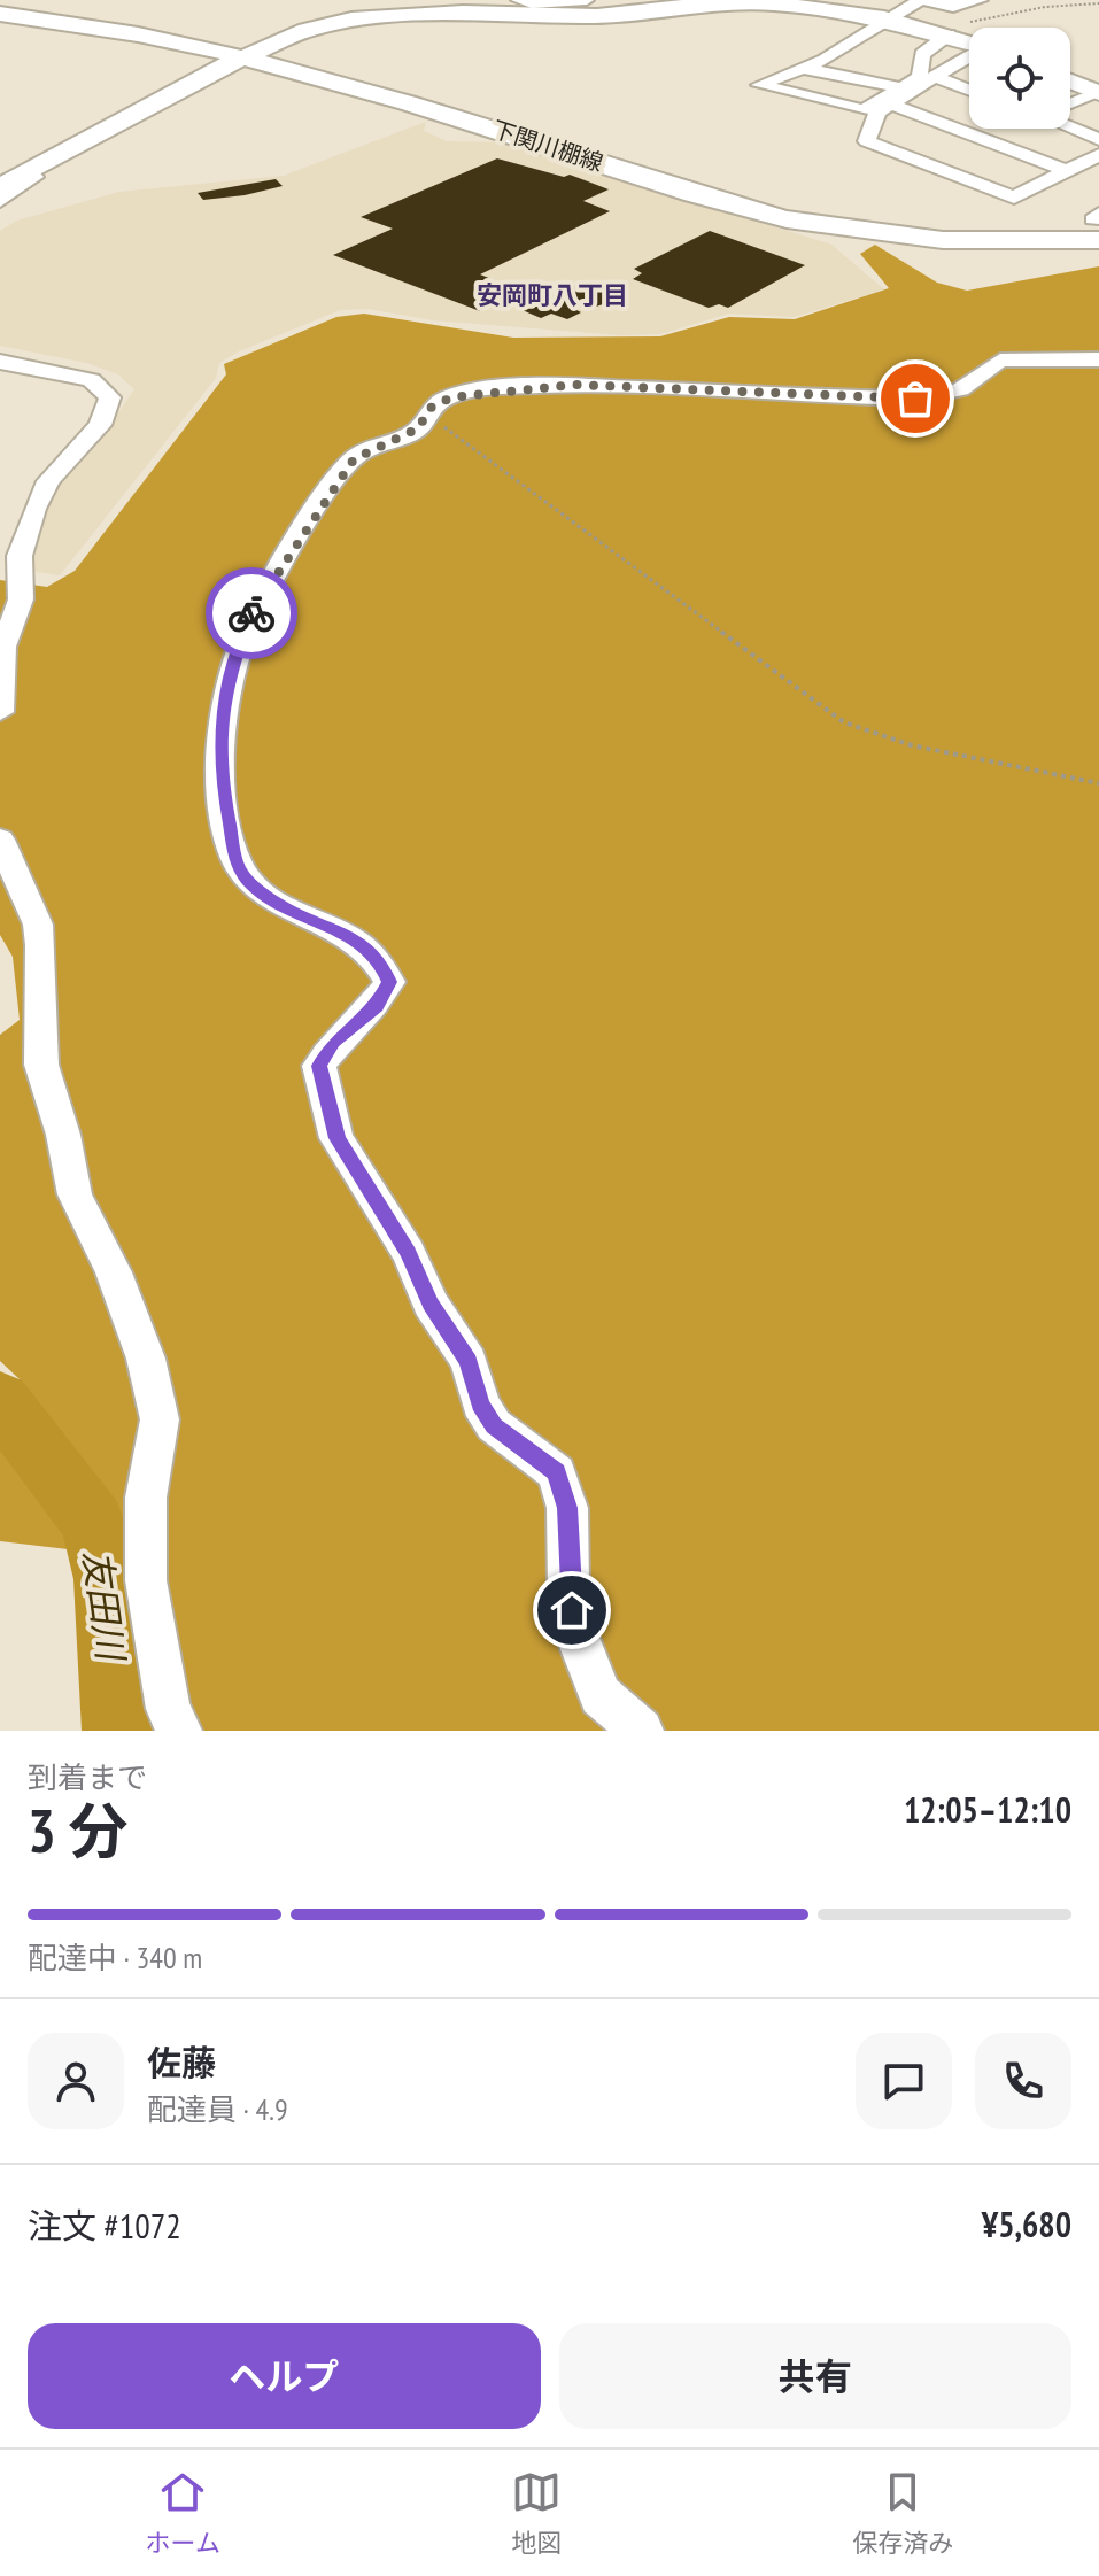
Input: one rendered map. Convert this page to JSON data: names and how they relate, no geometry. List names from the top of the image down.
{
  "streets": {
    "street": ["下関川棚線"]
  },
  "districts": ["安岡町八丁目"],
  "water": ["友田川"],
  "page": {
    "heading": ["3 分", "到着まで", "12:05–12:10"],
    "panel": [
      "佐藤",
      "配達員 · 4.9",
      "注文 #1072",
      "¥5,680"
    ],
    "bar": "配達中 · 340 m",
    "buttons": ["ヘルプ", "共有"],
    "tabs": ["ホーム", "地図", "保存済み"]
  }
}
